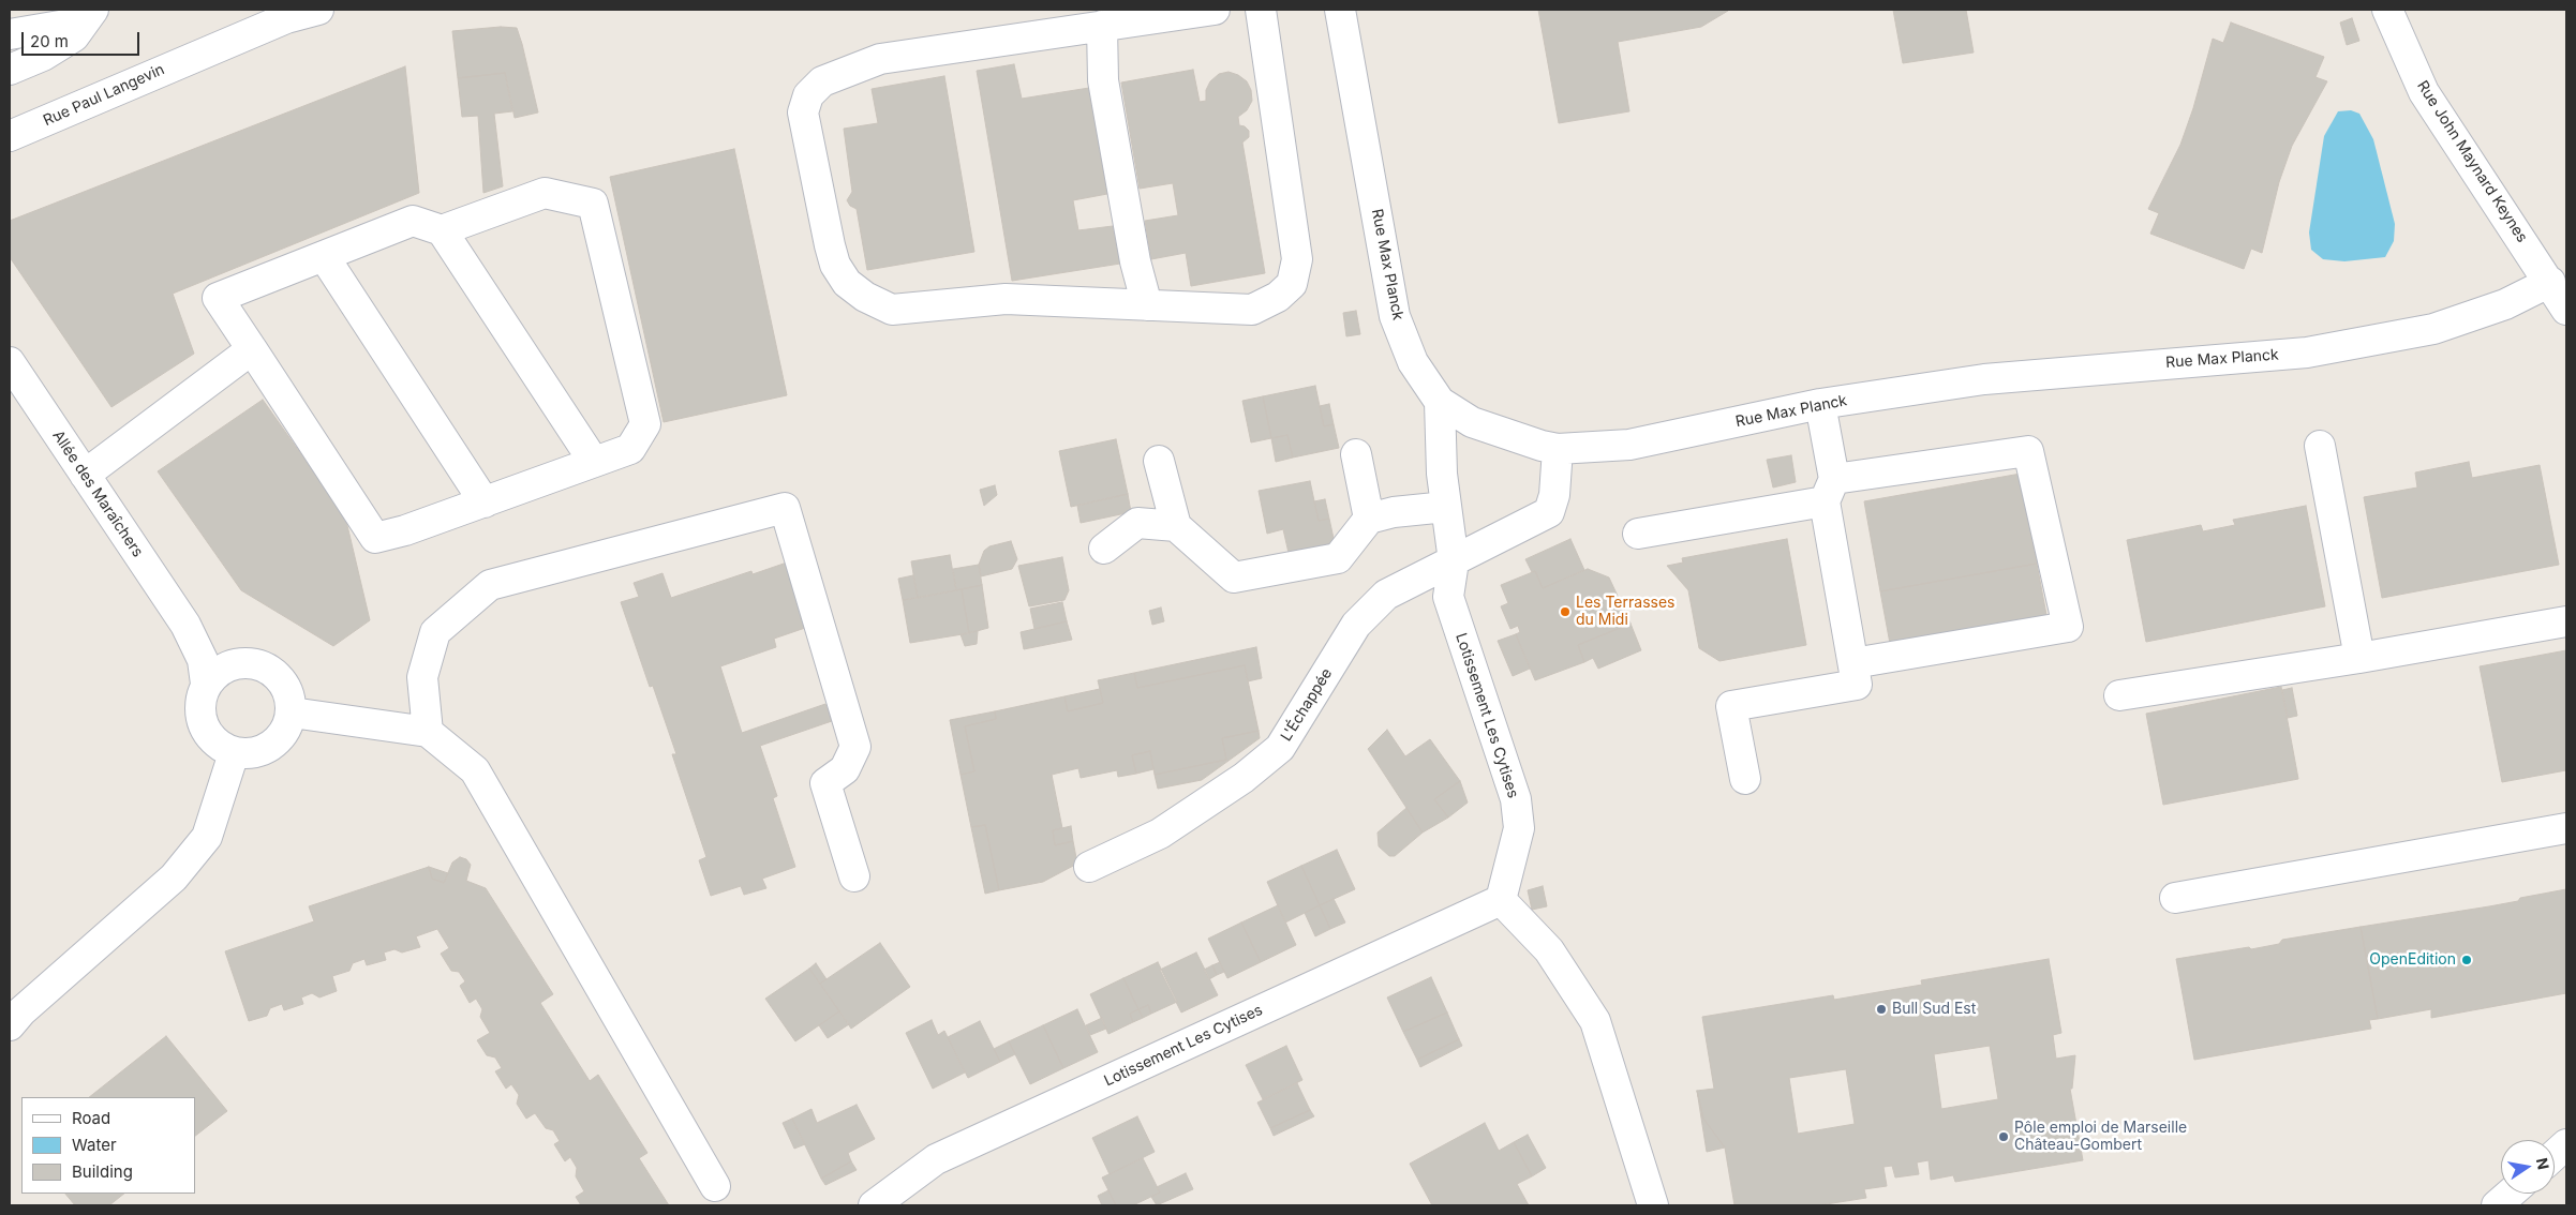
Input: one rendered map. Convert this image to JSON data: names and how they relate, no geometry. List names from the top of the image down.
{
  "streets": {
    "street": [
      "Rue Paul Langevin",
      "Rue John Maynard Keynes",
      "Rue Max Planck",
      "Allée des Maraîchers",
      "L'Échappée",
      "Lotissement Les Cytises"
    ]
  },
  "crossings": [
    ["Rue John Maynard Keynes", "Rue Max Planck"],
    ["Rue Max Planck", "L'Échappée"],
    ["Rue Max Planck", "Lotissement Les Cytises"],
    ["L'Échappée", "Lotissement Les Cytises"]
  ],
  "places": [
    "Les Terrasses du Midi",
    "OpenEdition",
    "Bull Sud Est",
    "Pôle emploi de Marseille Château-Gombert"
  ],
  "legend": ["Road", "Water", "Building"],
  "scale_bar": "20 m",
  "north": "right"
}
